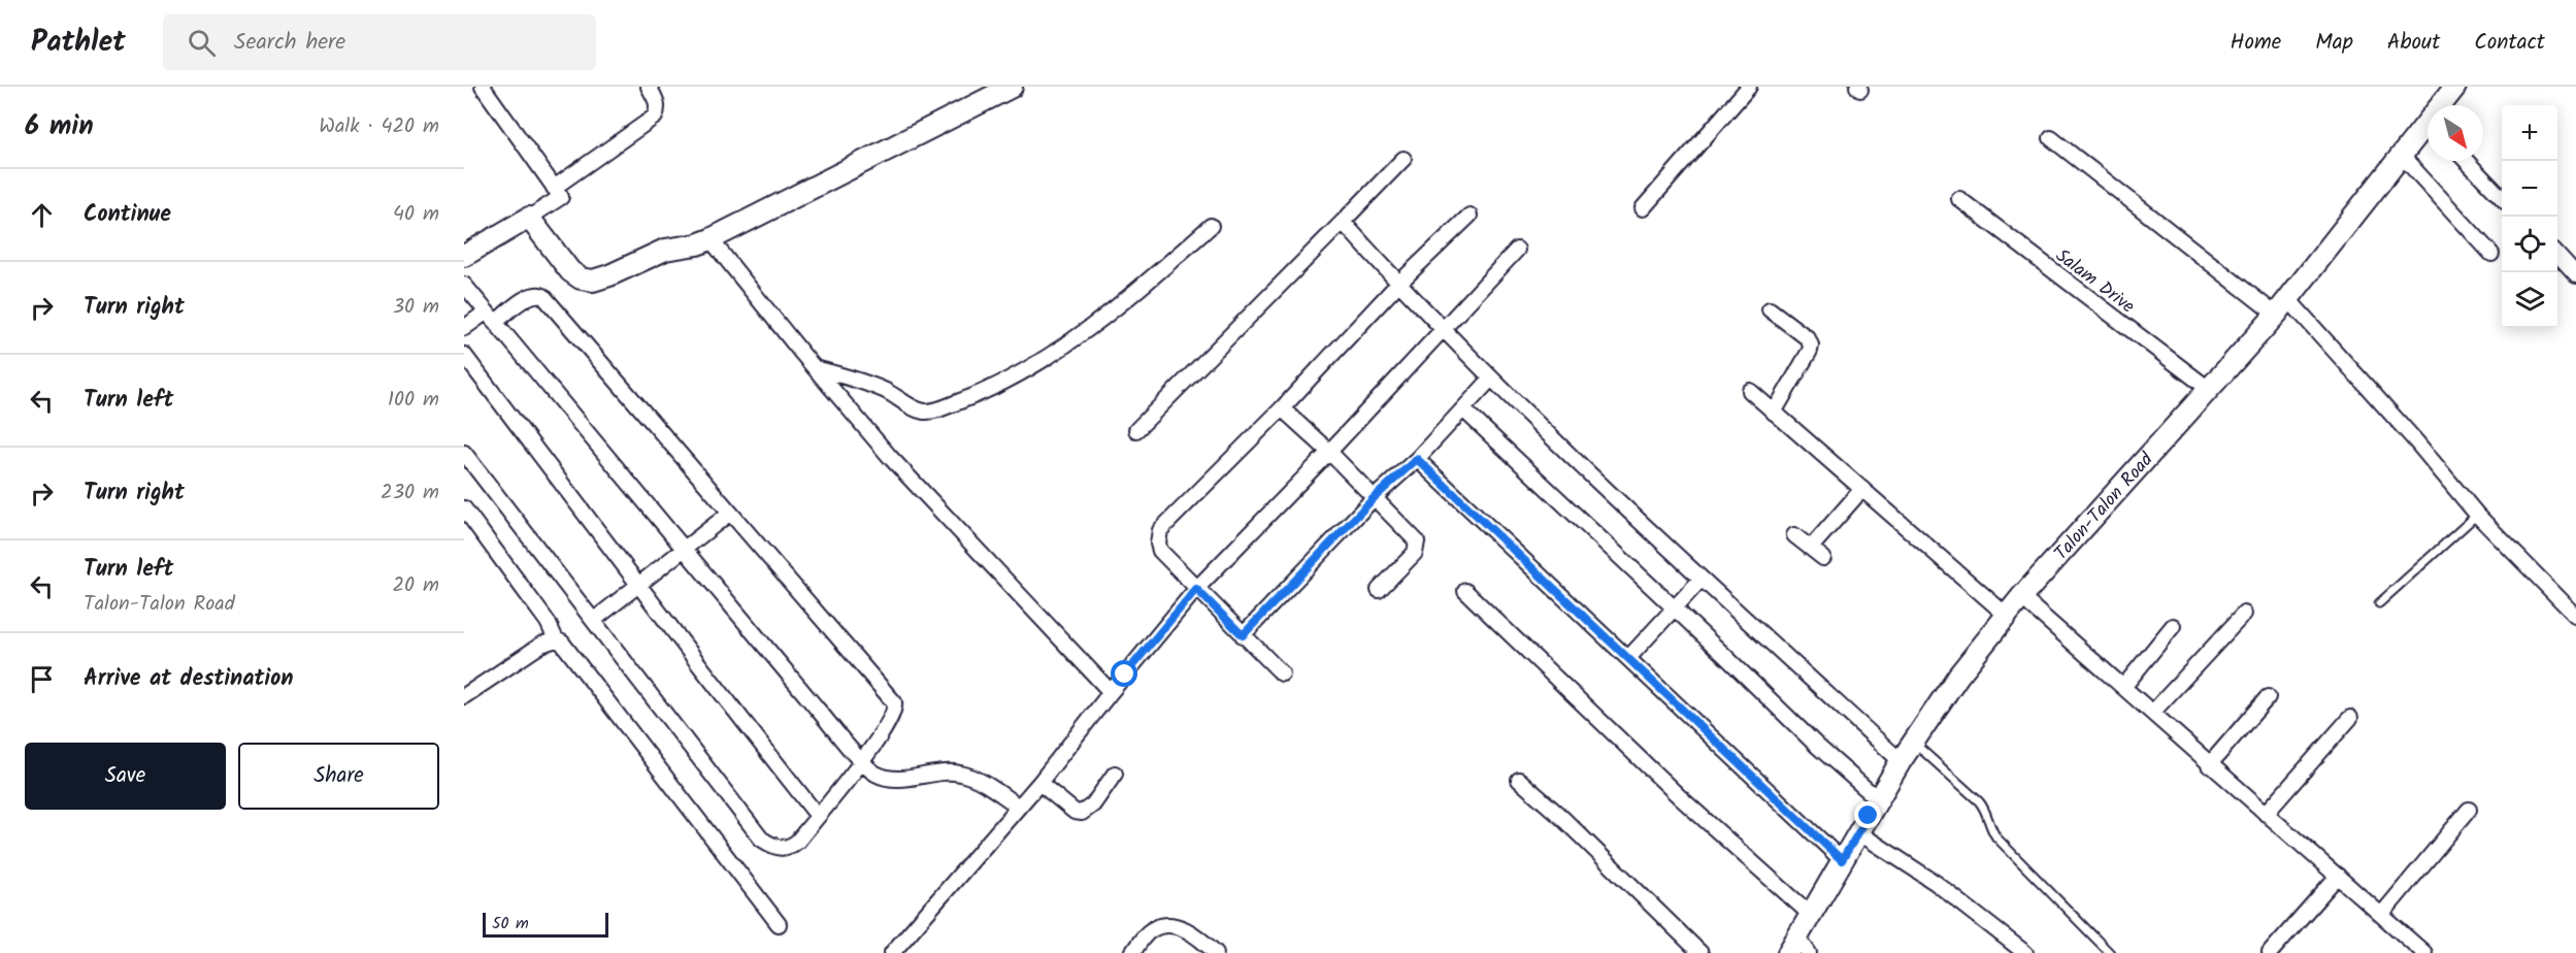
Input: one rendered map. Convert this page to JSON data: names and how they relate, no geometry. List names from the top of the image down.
{
  "streets": {
    "street": ["Salam Drive", "Talon-Talon Road"]
  },
  "crossings": [
    ["Salam Drive", "Talon-Talon Road"]
  ],
  "scale_bar": "50 m",
  "north": "bottom right",
  "page": {
    "header": "Pathlet",
    "search": "Search here",
    "nav": [
      "Home",
      "Map",
      "About",
      "Contact"
    ],
    "heading": ["6 min", "Walk · 420 m"],
    "map_buttons": ["+", "−"],
    "list": [
      ["Continue", "40 m"],
      ["Turn right", "30 m"],
      ["Turn left", "100 m"],
      ["Turn right", "230 m"],
      ["Turn left", "Talon-Talon Road", "20 m"],
      "Arrive at destination"
    ],
    "buttons": ["Save", "Share"],
    "scale": "50 m"
  }
}
